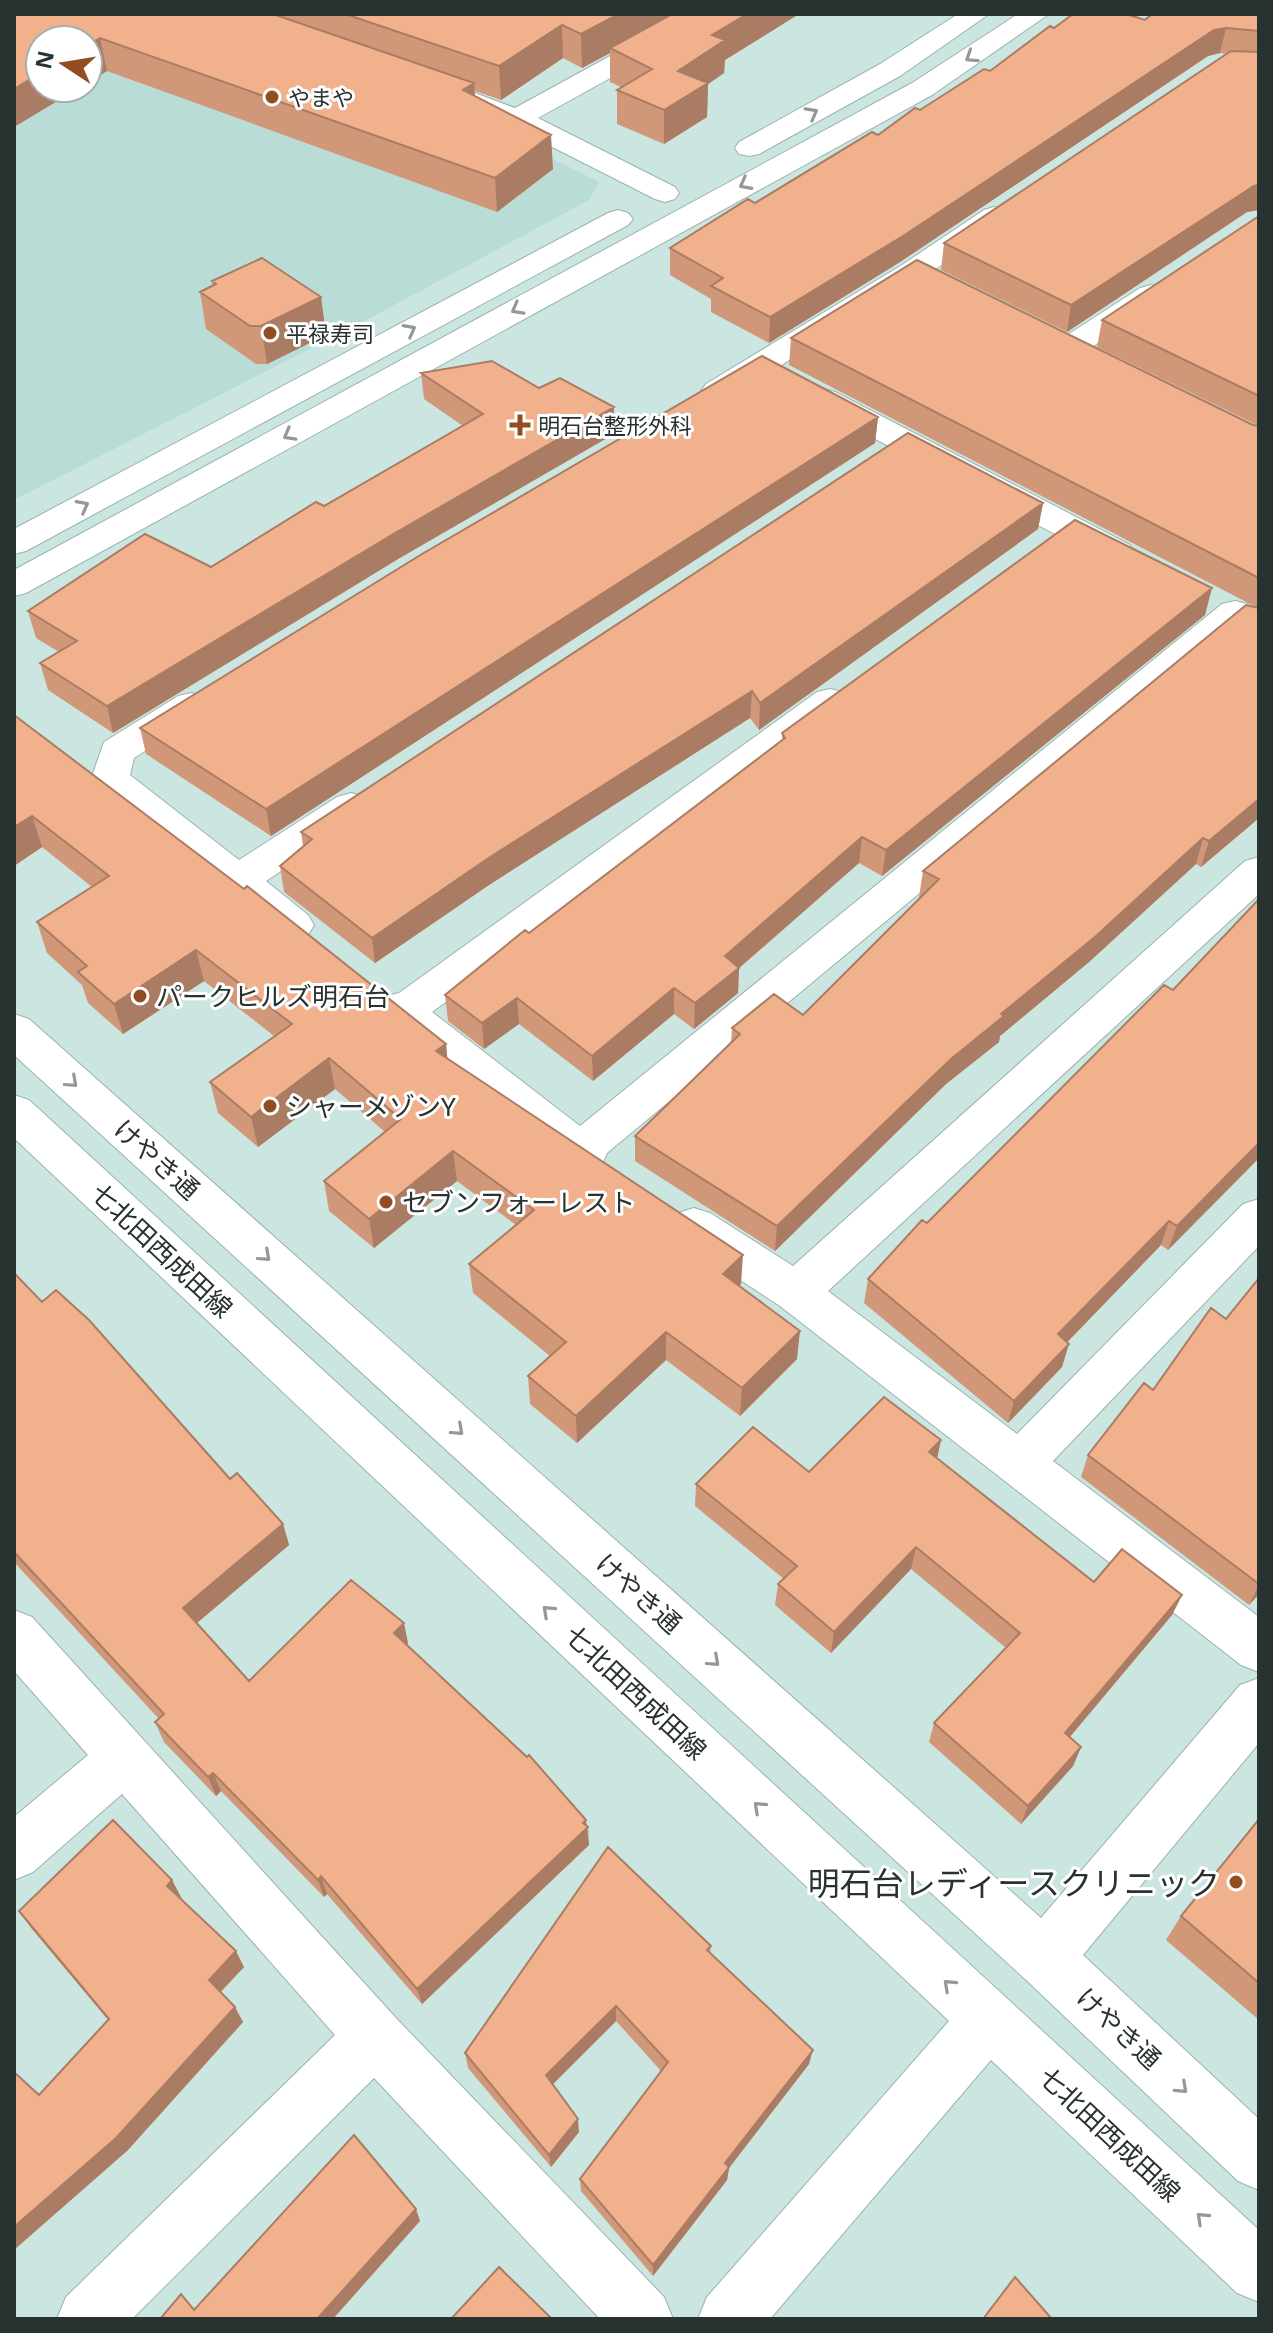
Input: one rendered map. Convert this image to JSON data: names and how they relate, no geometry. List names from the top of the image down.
{
  "streets": {
    "street": ["けやき通", "七北田西成田線"]
  },
  "places": {
    "other": [
      "やまや",
      "平禄寿司",
      "パークヒルズ明石台",
      "シャーメゾンY",
      "セブンフォーレスト",
      "明石台レディースクリニック"
    ],
    "health": ["明石台整形外科"]
  },
  "north": "left"
}
